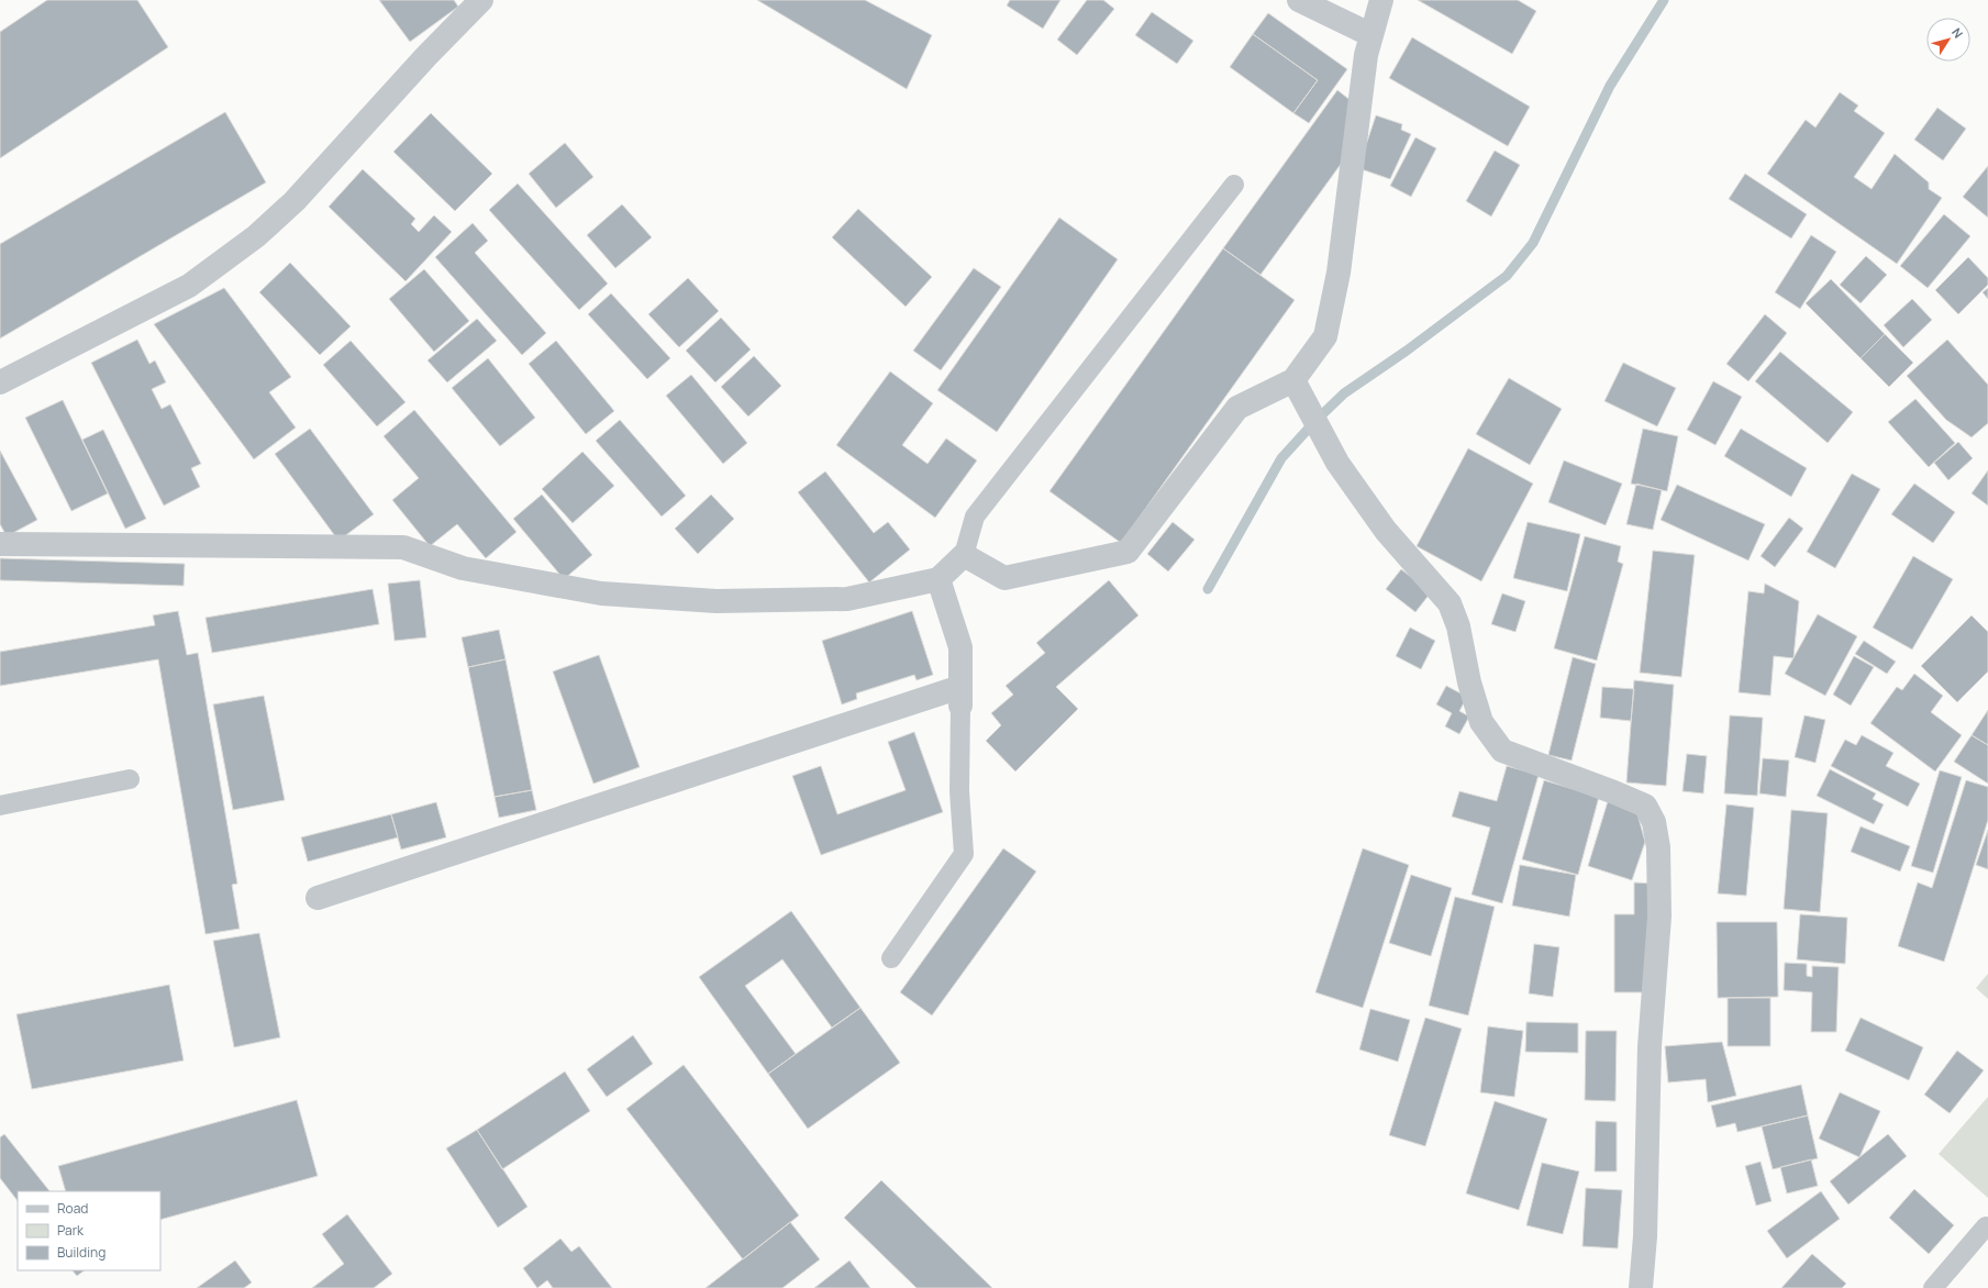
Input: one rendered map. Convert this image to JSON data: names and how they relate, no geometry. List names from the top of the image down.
{
  "legend": ["Road", "Park", "Building"],
  "north": "top right"
}
